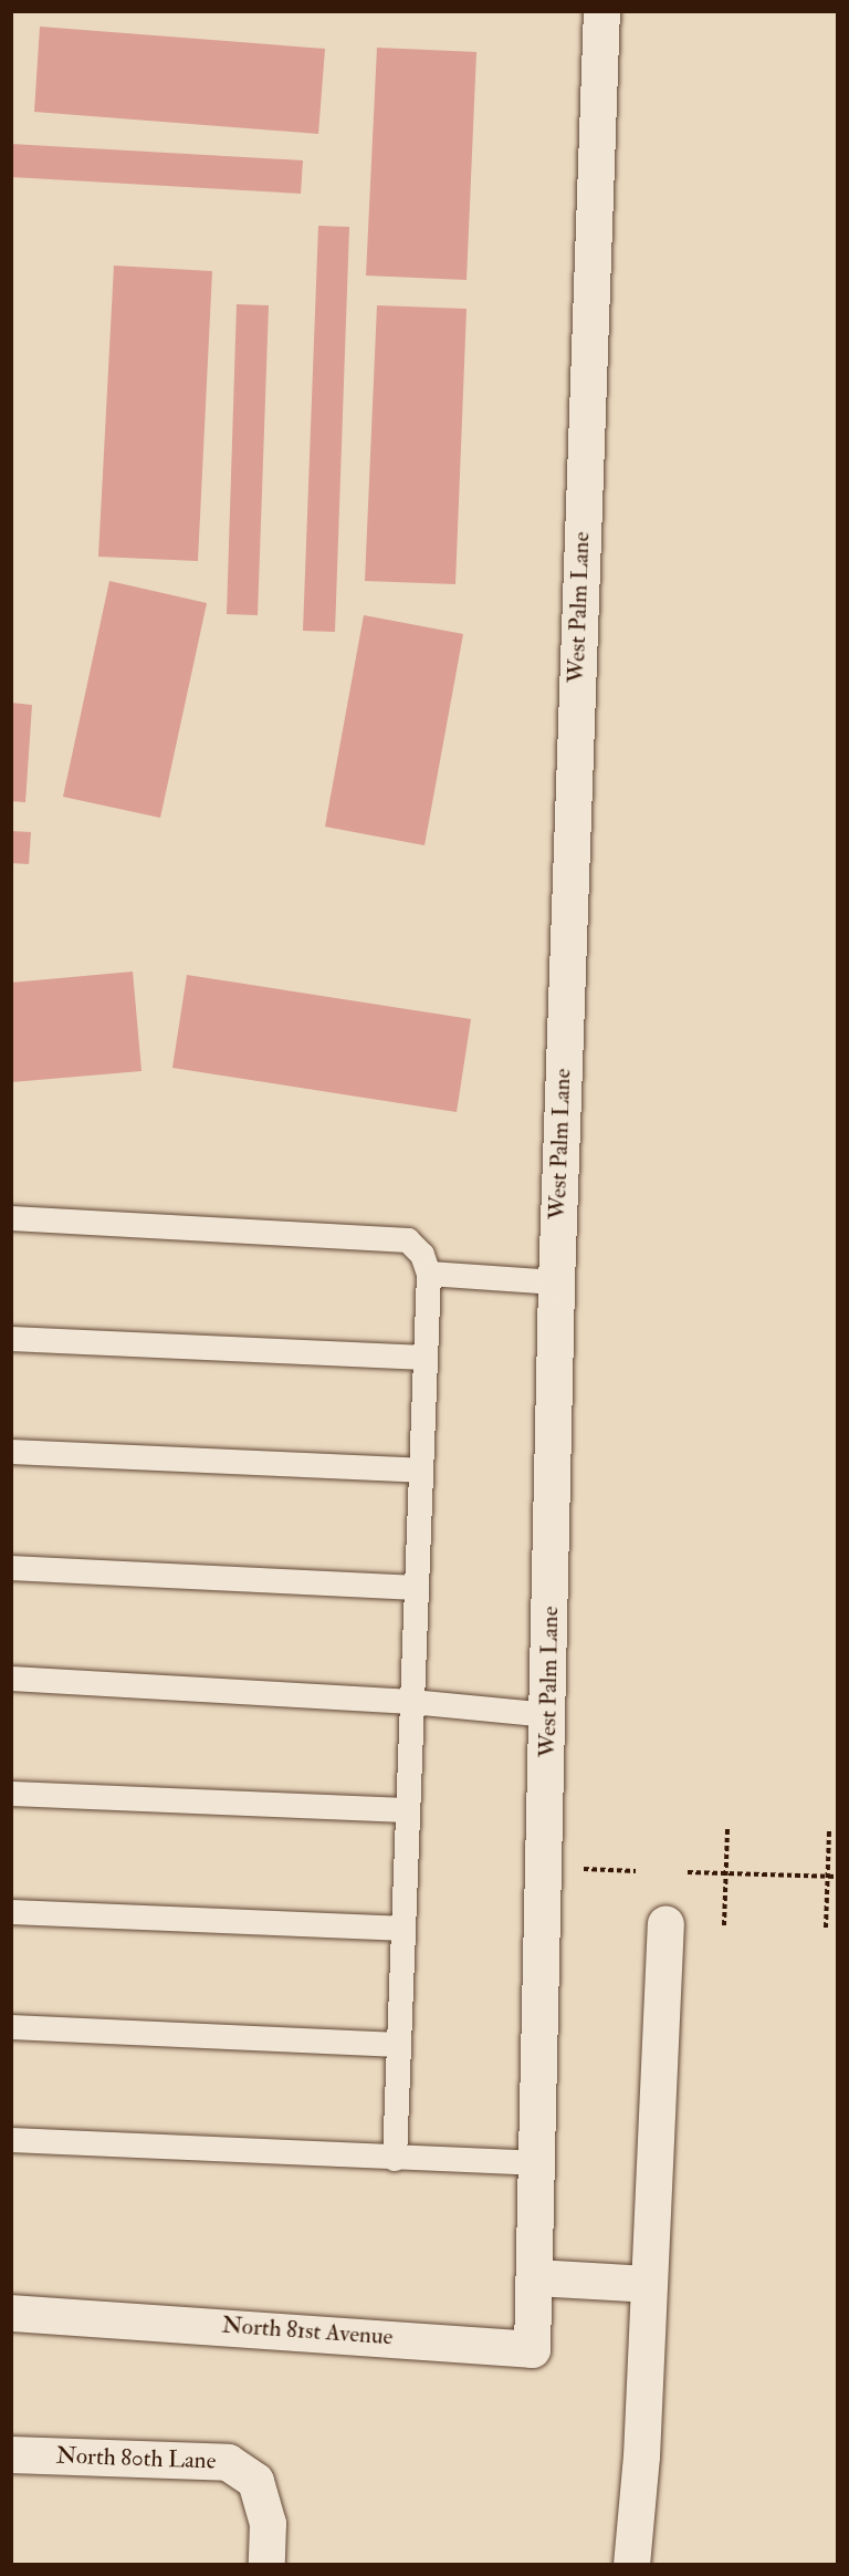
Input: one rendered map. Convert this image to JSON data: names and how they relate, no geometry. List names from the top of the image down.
{
  "streets": {
    "street": ["West Palm Lane", "North 81st Avenue", "North 80th Lane"]
  },
  "crossings": [
    ["West Palm Lane", "North 81st Avenue"]
  ]
}
